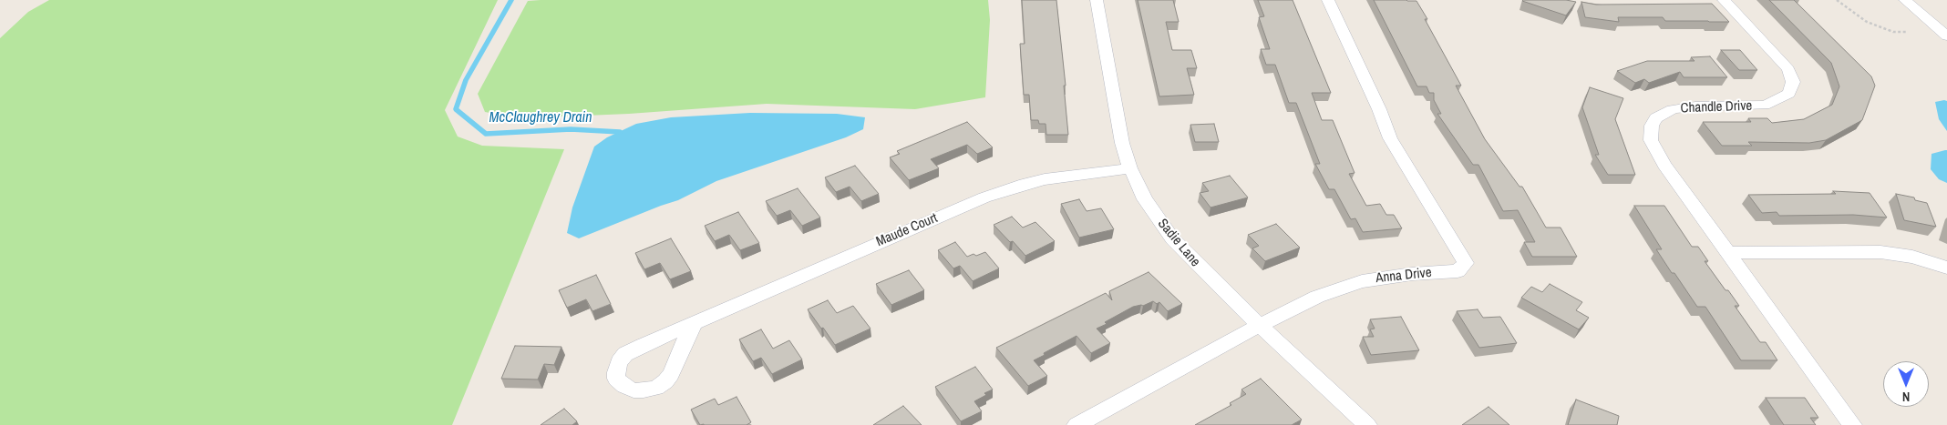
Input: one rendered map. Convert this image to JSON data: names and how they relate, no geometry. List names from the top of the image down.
{
  "streets": {
    "street": [
      "Chandle Drive",
      "Maude Court",
      "Sadie Lane",
      "Anna Drive"
    ]
  },
  "crossings": [
    ["Maude Court", "Sadie Lane"],
    ["Sadie Lane", "Anna Drive"]
  ],
  "water": ["McClaughrey Drain"],
  "north": "bottom"
}
